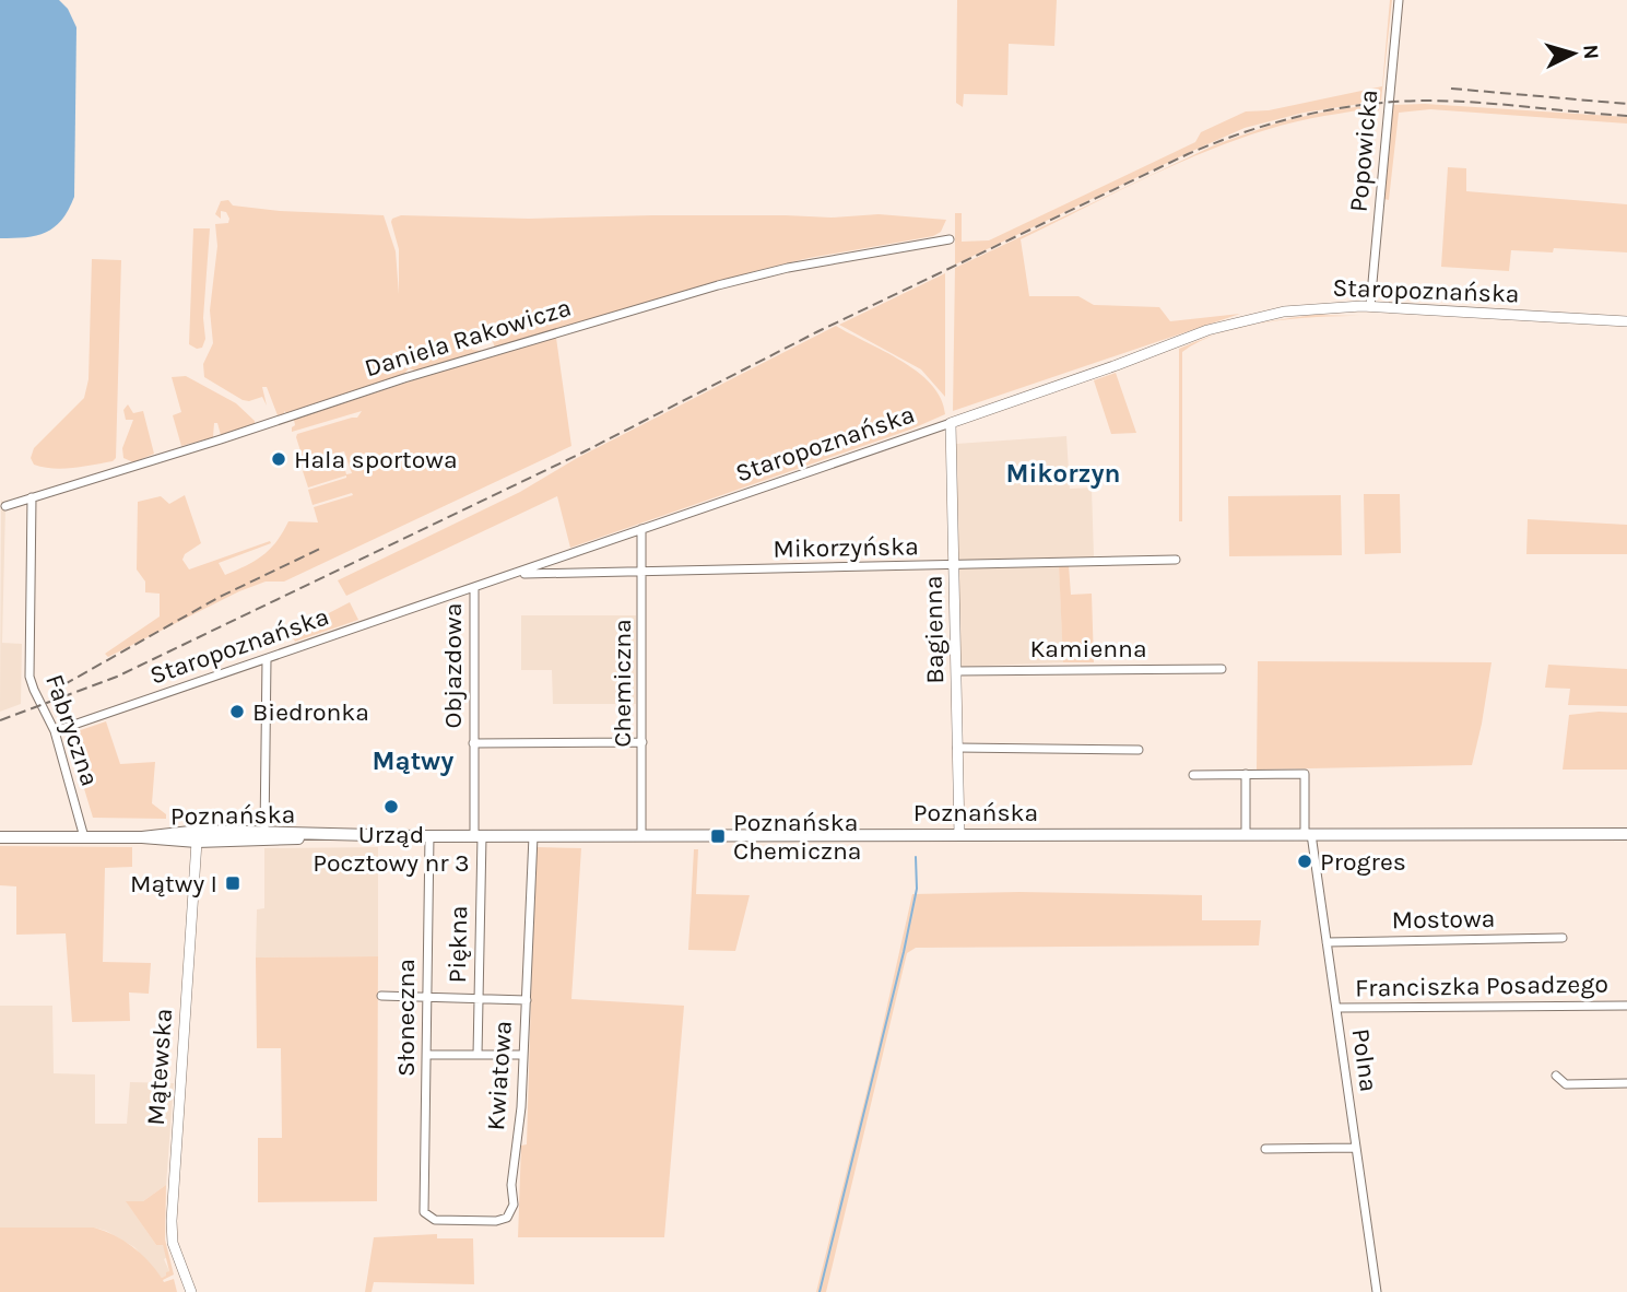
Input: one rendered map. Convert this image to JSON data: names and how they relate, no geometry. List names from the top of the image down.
{
  "streets": {
    "main road": ["Poznańska"],
    "street": [
      "Popowicka",
      "Staropoznańska",
      "Daniela Rakowicza",
      "Mikorzyńska",
      "Bagienna",
      "Kamienna",
      "Objazdowa",
      "Chemiczna",
      "Fabryczna",
      "Mostowa",
      "Piękna",
      "Franciszka Posadzego",
      "Słoneczna",
      "Polna",
      "Mątewska",
      "Kwiatowa"
    ]
  },
  "crossings": [
    ["Popowicka", "Staropoznańska"],
    ["Staropoznańska", "Mikorzyńska"],
    ["Staropoznańska", "Bagienna"],
    ["Staropoznańska", "Objazdowa"],
    ["Staropoznańska", "Chemiczna"],
    ["Staropoznańska", "Fabryczna"],
    ["Daniela Rakowicza", "Fabryczna"],
    ["Mikorzyńska", "Bagienna"],
    ["Mikorzyńska", "Chemiczna"],
    ["Bagienna", "Kamienna"],
    ["Bagienna", "Poznańska"],
    ["Objazdowa", "Chemiczna"],
    ["Objazdowa", "Poznańska"],
    ["Objazdowa", "Piękna"],
    ["Chemiczna", "Poznańska"],
    ["Fabryczna", "Poznańska"],
    ["Poznańska", "Piękna"],
    ["Poznańska", "Słoneczna"],
    ["Poznańska", "Polna"],
    ["Poznańska", "Mątewska"],
    ["Poznańska", "Kwiatowa"],
    ["Mostowa", "Polna"],
    ["Franciszka Posadzego", "Polna"],
    ["Słoneczna", "Kwiatowa"]
  ],
  "districts": ["Mikorzyn", "Mątwy"],
  "places": {
    "other": [
      "Hala sportowa",
      "Biedronka",
      "Urząd Pocztowy nr 3",
      "Progres"
    ],
    "transit": ["Poznańska Chemiczna", "Mątwy I"]
  },
  "north": "right"
}
